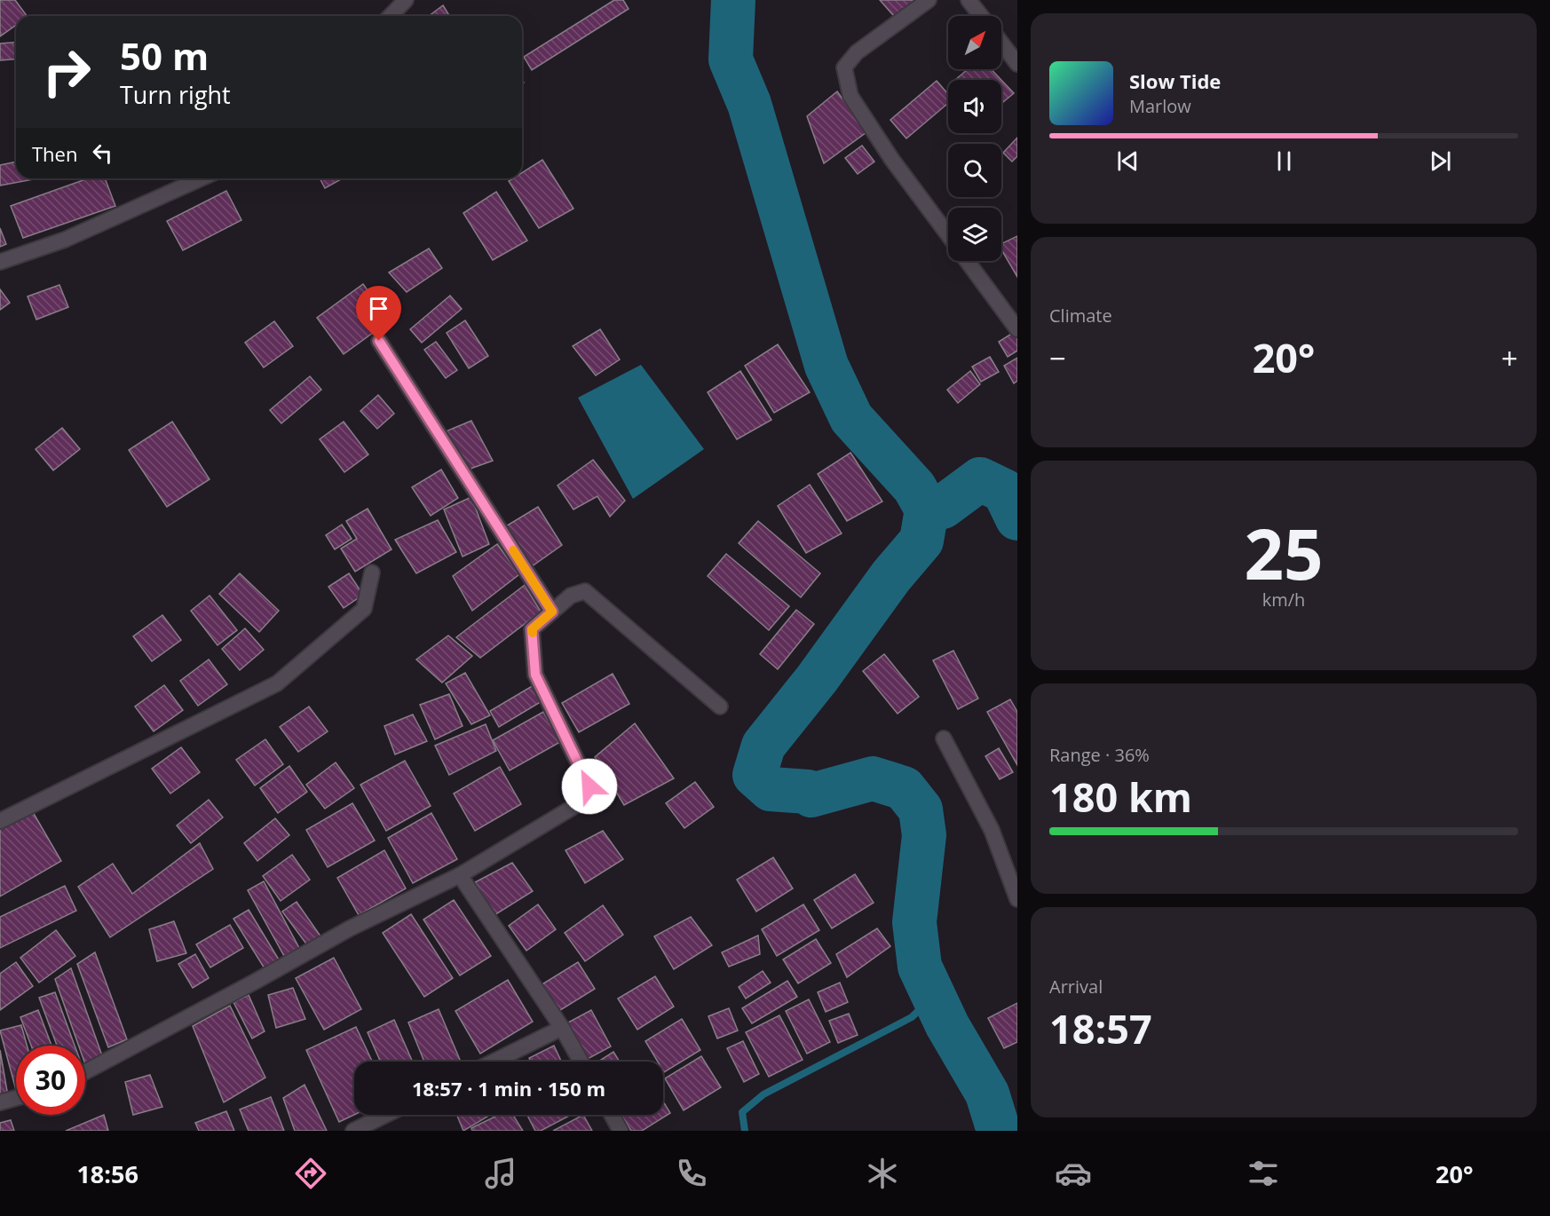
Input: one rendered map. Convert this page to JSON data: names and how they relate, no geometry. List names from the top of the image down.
{
  "north": "top right",
  "page": {
    "turn": ["50 m", "Turn right"],
    "song": ["Slow Tide", "Marlow"],
    "then": "Then",
    "tile": [
      "Climate",
      ["25", "km/h"],
      ["Range · 36%", "180 km"],
      ["Arrival", "18:57"]
    ],
    "heat": ["−", "20°", "+"],
    "limit": "30",
    "trip": "18:57 · 1 min · 150 m",
    "tabs": ["18:56", "20°"]
  }
}
